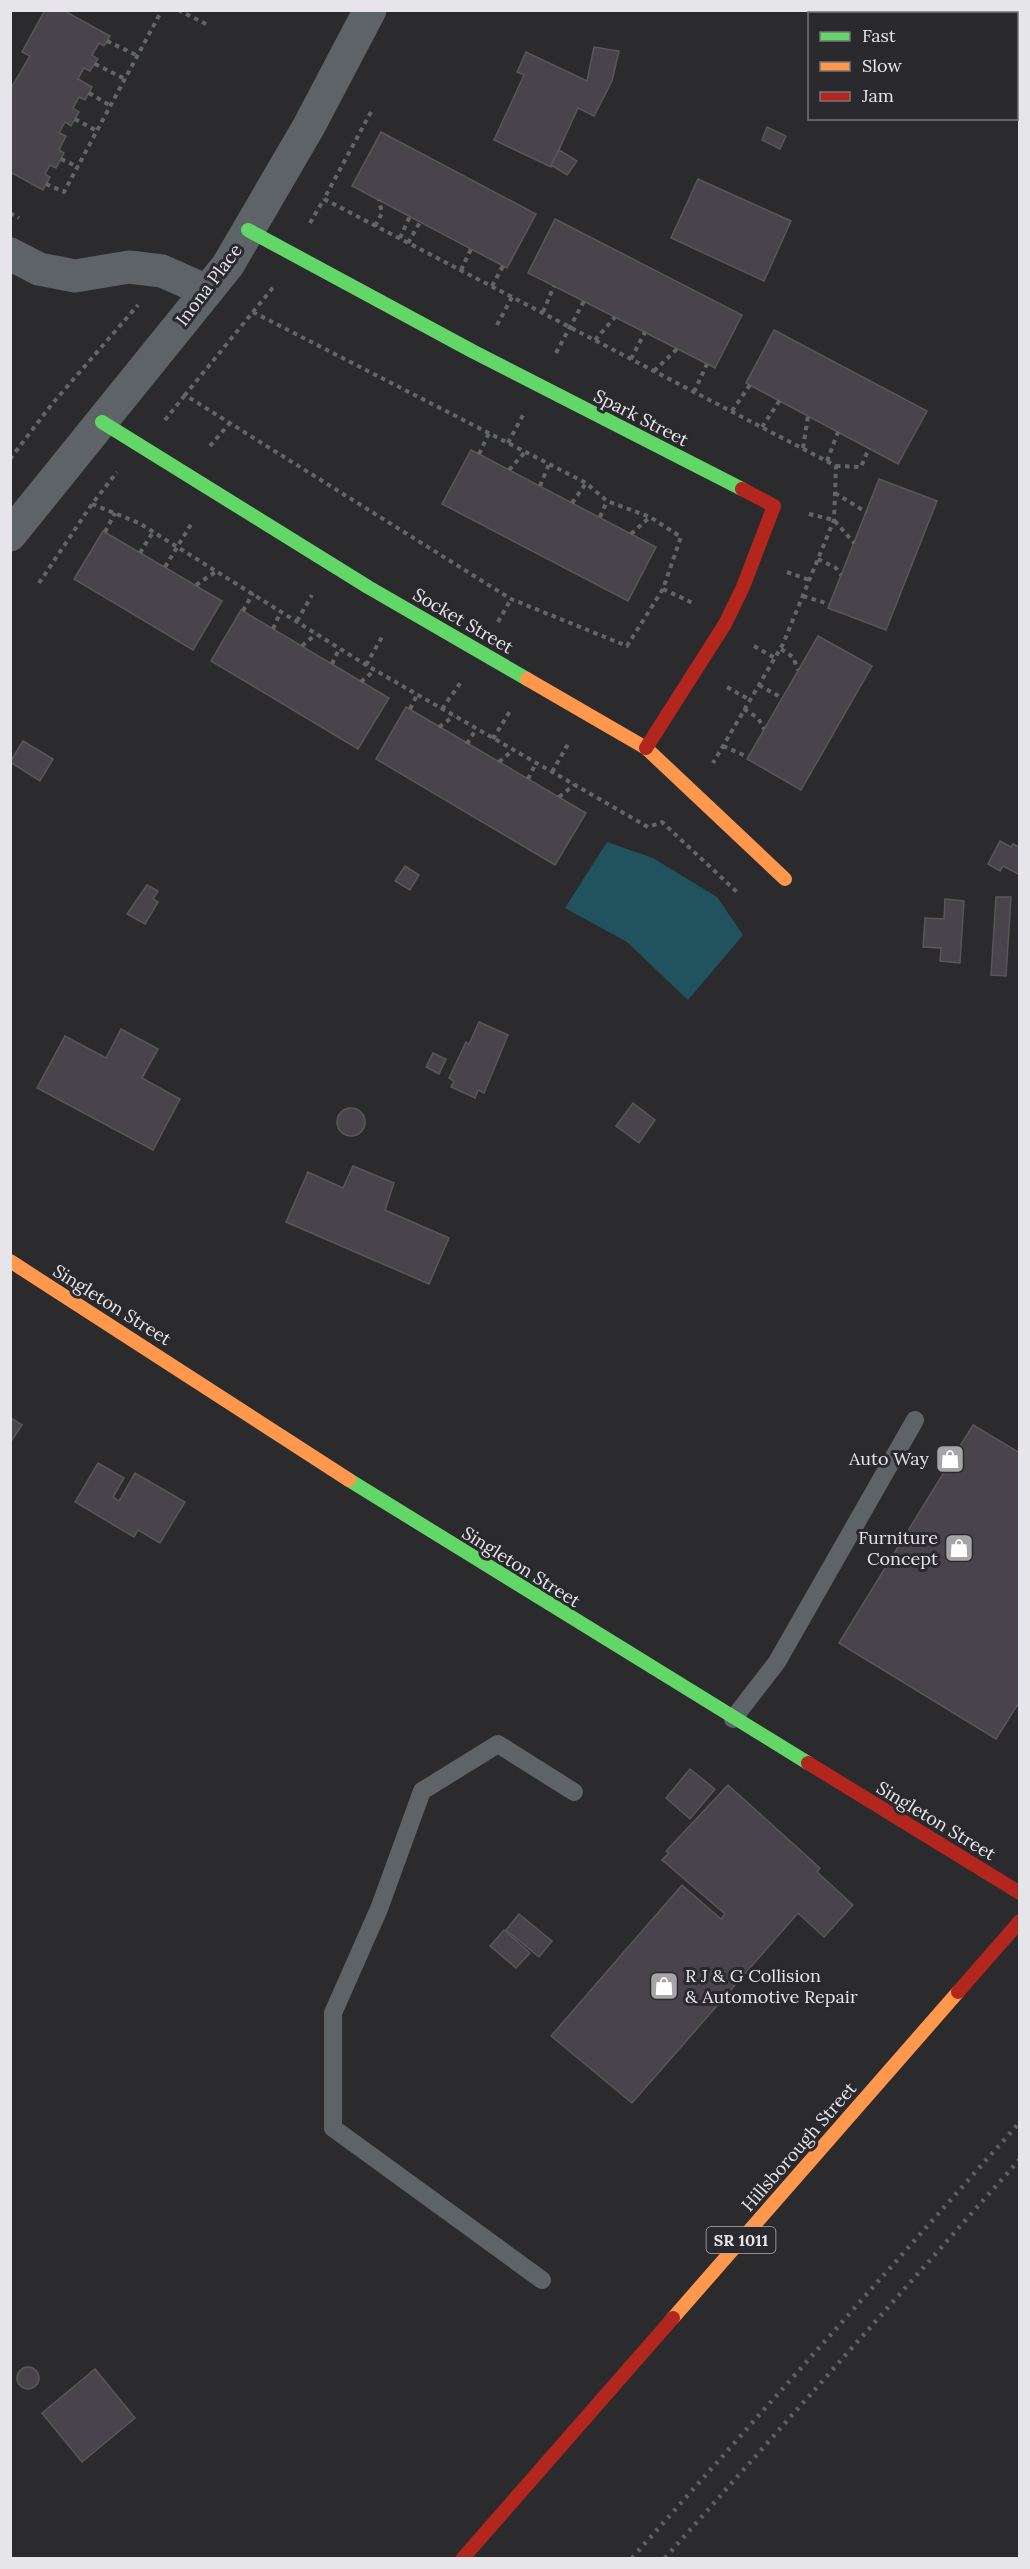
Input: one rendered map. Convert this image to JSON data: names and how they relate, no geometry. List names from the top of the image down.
{
  "streets": {
    "street": [
      "Inona Place",
      "Spark Street",
      "Socket Street",
      "Singleton Street",
      "Hillsborough Street",
      "SR 1011"
    ]
  },
  "crossings": [
    ["Inona Place", "Spark Street"],
    ["Inona Place", "Socket Street"],
    ["Spark Street", "Socket Street"]
  ],
  "places": {
    "shop": ["Auto Way", "Furniture Concept", "R J & G Collision & Automotive Repair"]
  },
  "legend": ["Fast", "Slow", "Jam"]
}
